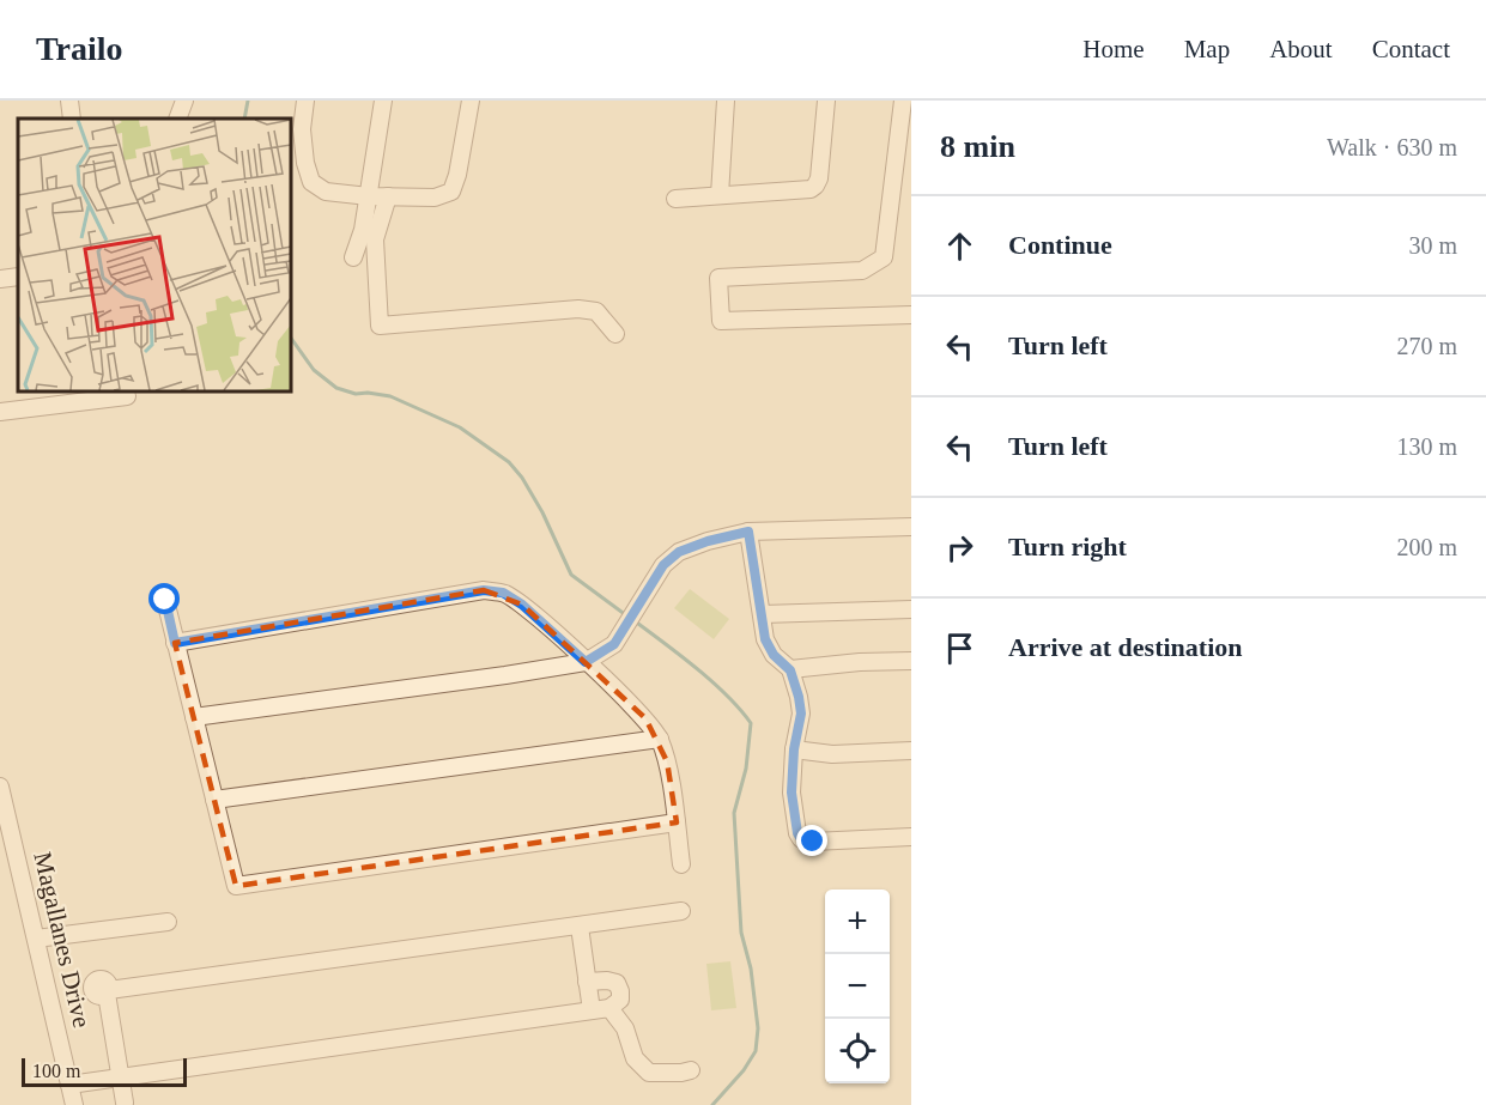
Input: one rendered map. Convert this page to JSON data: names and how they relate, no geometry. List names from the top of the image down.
{
  "streets": {
    "street": ["Magallanes Drive"]
  },
  "scale_bar": "100 m",
  "page": {
    "header": "Trailo",
    "nav": [
      "Home",
      "Map",
      "About",
      "Contact"
    ],
    "heading": ["8 min", "Walk · 630 m"],
    "list": [
      ["Continue", "30 m"],
      ["Turn left", "270 m"],
      ["Turn left", "130 m"],
      ["Turn right", "200 m"],
      "Arrive at destination"
    ],
    "map_buttons": ["+", "−"],
    "scale": "100 m"
  }
}
